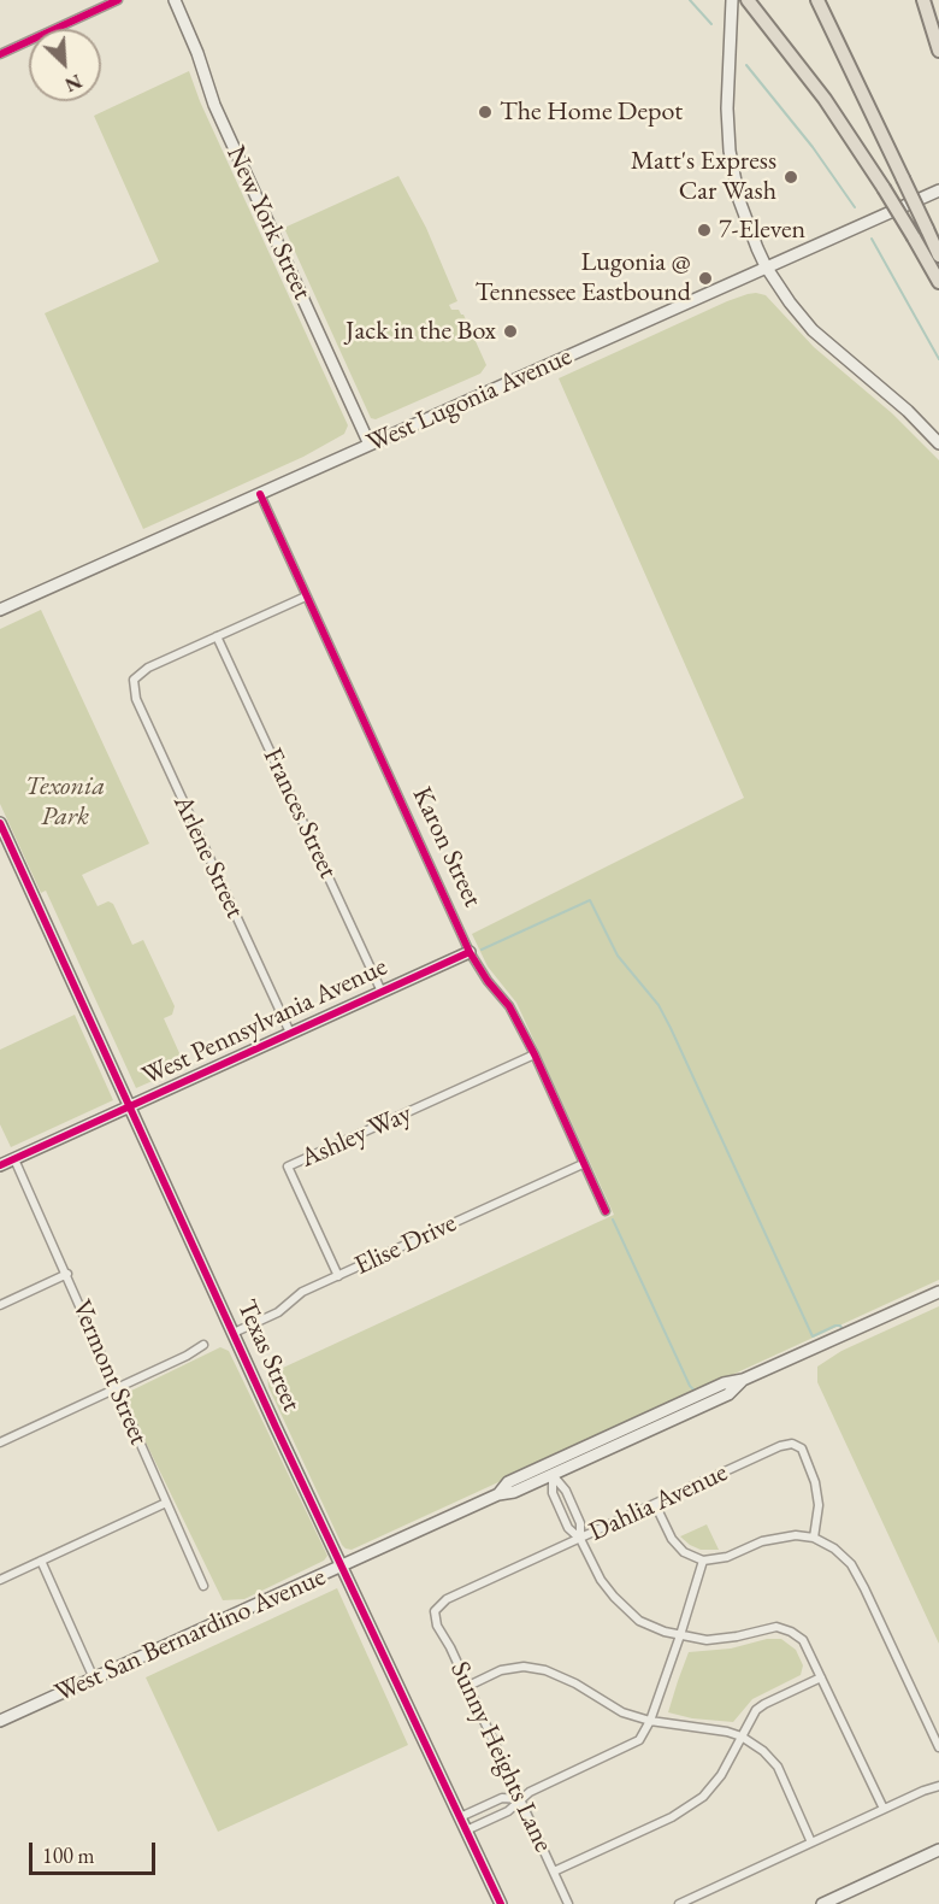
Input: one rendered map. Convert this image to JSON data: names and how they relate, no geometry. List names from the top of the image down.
{
  "streets": {
    "main road": [
      "New York Street",
      "West Lugonia Avenue",
      "West Pennsylvania Avenue",
      "Texas Street",
      "West San Bernardino Avenue"
    ],
    "street": [
      "Frances Street",
      "Karon Street",
      "Arlene Street",
      "Ashley Way",
      "Elise Drive",
      "Vermont Street",
      "Dahlia Avenue",
      "Sunny Heights Lane"
    ]
  },
  "crossings": [
    ["New York Street", "West Lugonia Avenue"],
    ["West Lugonia Avenue", "Karon Street"],
    ["Frances Street", "Arlene Street"],
    ["Frances Street", "West Pennsylvania Avenue"],
    ["Karon Street", "West Pennsylvania Avenue"],
    ["Karon Street", "Ashley Way"],
    ["Karon Street", "Elise Drive"],
    ["Arlene Street", "West Pennsylvania Avenue"],
    ["West Pennsylvania Avenue", "Texas Street"],
    ["West Pennsylvania Avenue", "Vermont Street"],
    ["Ashley Way", "Elise Drive"],
    ["Elise Drive", "Texas Street"],
    ["Texas Street", "West San Bernardino Avenue"],
    ["Dahlia Avenue", "Sunny Heights Lane"]
  ],
  "parks": ["Texonia Park"],
  "places": [
    "The Home Depot",
    "Matt's Express Car Wash",
    "7-Eleven",
    "Lugonia @ Tennessee Eastbound",
    "Jack in the Box"
  ],
  "scale_bar": "100 m",
  "north": "bottom right"
}
